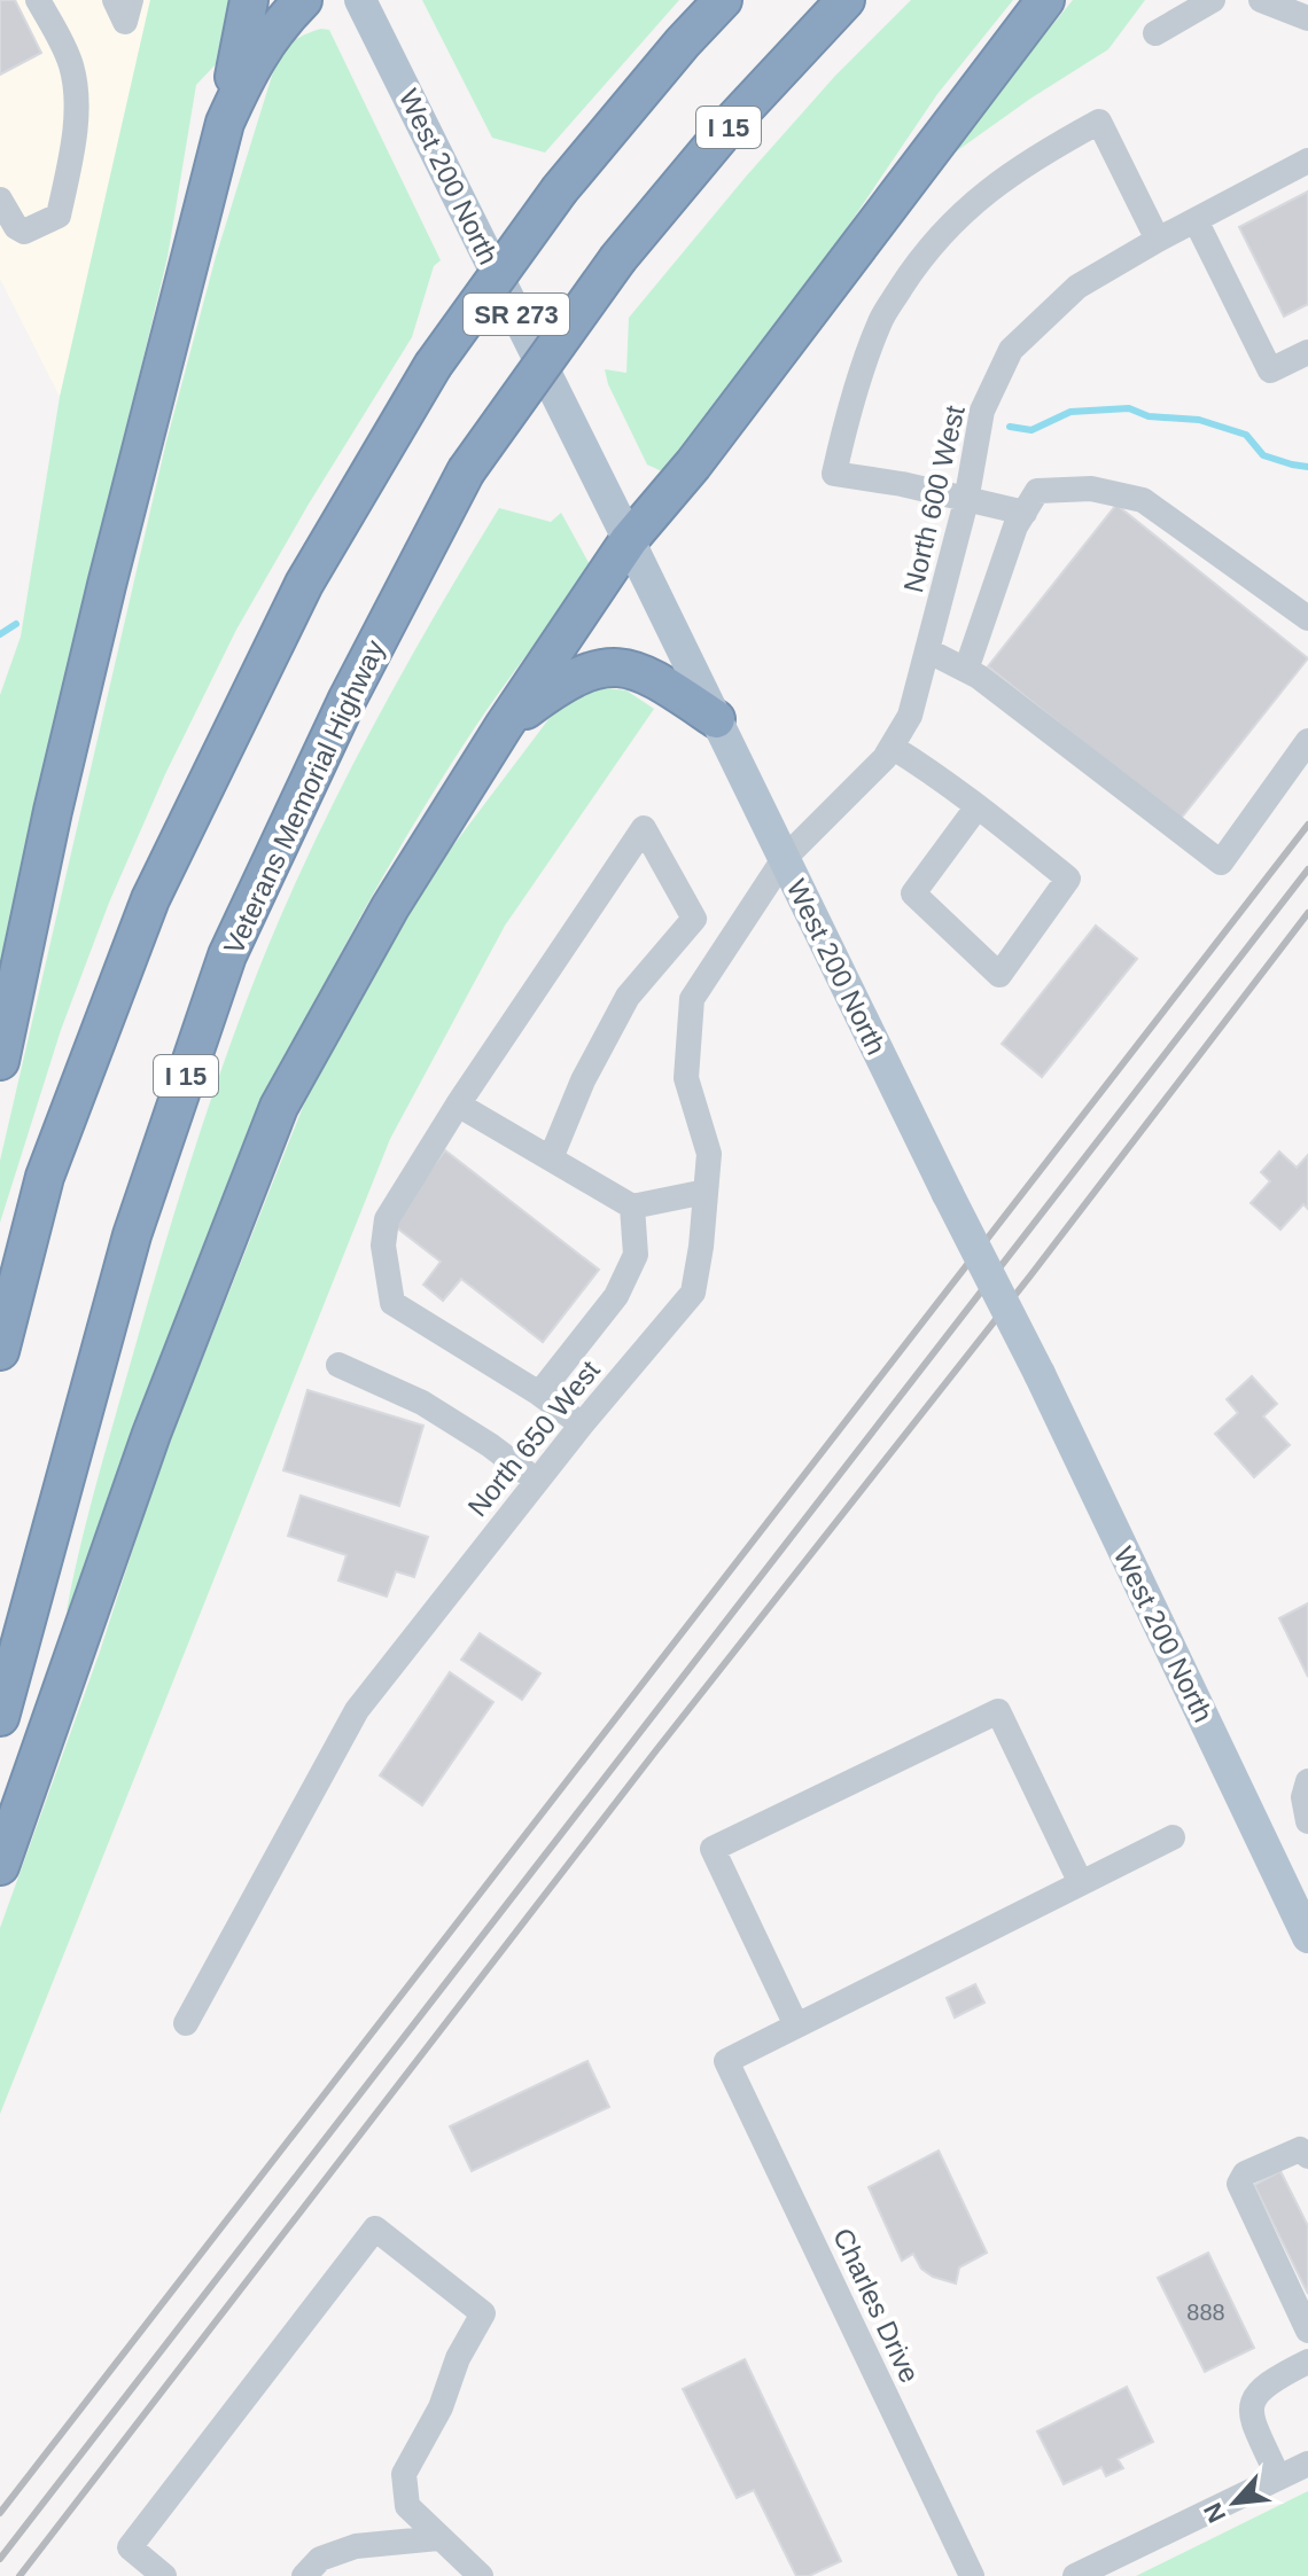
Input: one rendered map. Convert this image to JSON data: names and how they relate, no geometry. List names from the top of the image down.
{
  "streets": {
    "highway": ["I 15", "Veterans Memorial Highway"],
    "main road": ["West 200 North", "SR 273"],
    "street": ["North 600 West", "North 650 West", "Charles Drive"]
  },
  "crossings": [
    ["West 200 North", "North 600 West"],
    ["West 200 North", "North 650 West"],
    ["North 600 West", "North 650 West"]
  ],
  "house_numbers": ["888"],
  "north": "bottom left"
}
